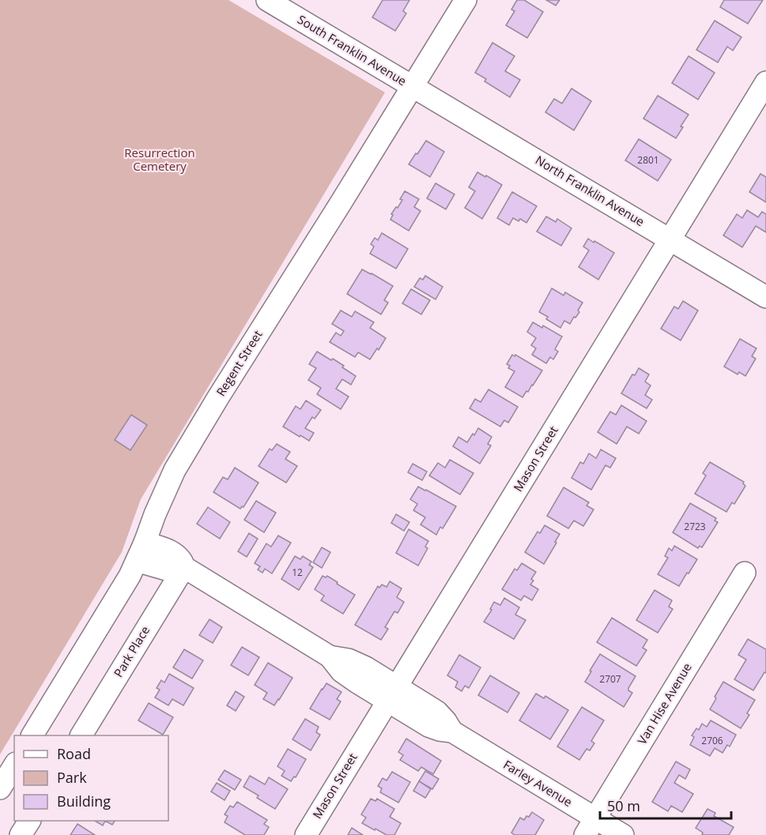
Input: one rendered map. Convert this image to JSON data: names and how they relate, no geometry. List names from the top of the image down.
{
  "streets": {
    "street": [
      "South Franklin Avenue",
      "North Franklin Avenue",
      "Regent Street",
      "Mason Street",
      "Park Place",
      "Van Hise Avenue",
      "Farley Avenue"
    ]
  },
  "crossings": [
    ["South Franklin Avenue", "North Franklin Avenue"],
    ["South Franklin Avenue", "Regent Street"],
    ["North Franklin Avenue", "Regent Street"],
    ["North Franklin Avenue", "Mason Street"],
    ["Regent Street", "Farley Avenue"],
    ["Mason Street", "Farley Avenue"],
    ["Park Place", "Farley Avenue"],
    ["Van Hise Avenue", "Farley Avenue"]
  ],
  "parks": ["Resurrection Cemetery"],
  "house_numbers": [
    "2801",
    "2723",
    "12",
    "2707",
    "2706"
  ],
  "legend": ["Road", "Park", "Building"],
  "scale_bar": "50 m"
}
